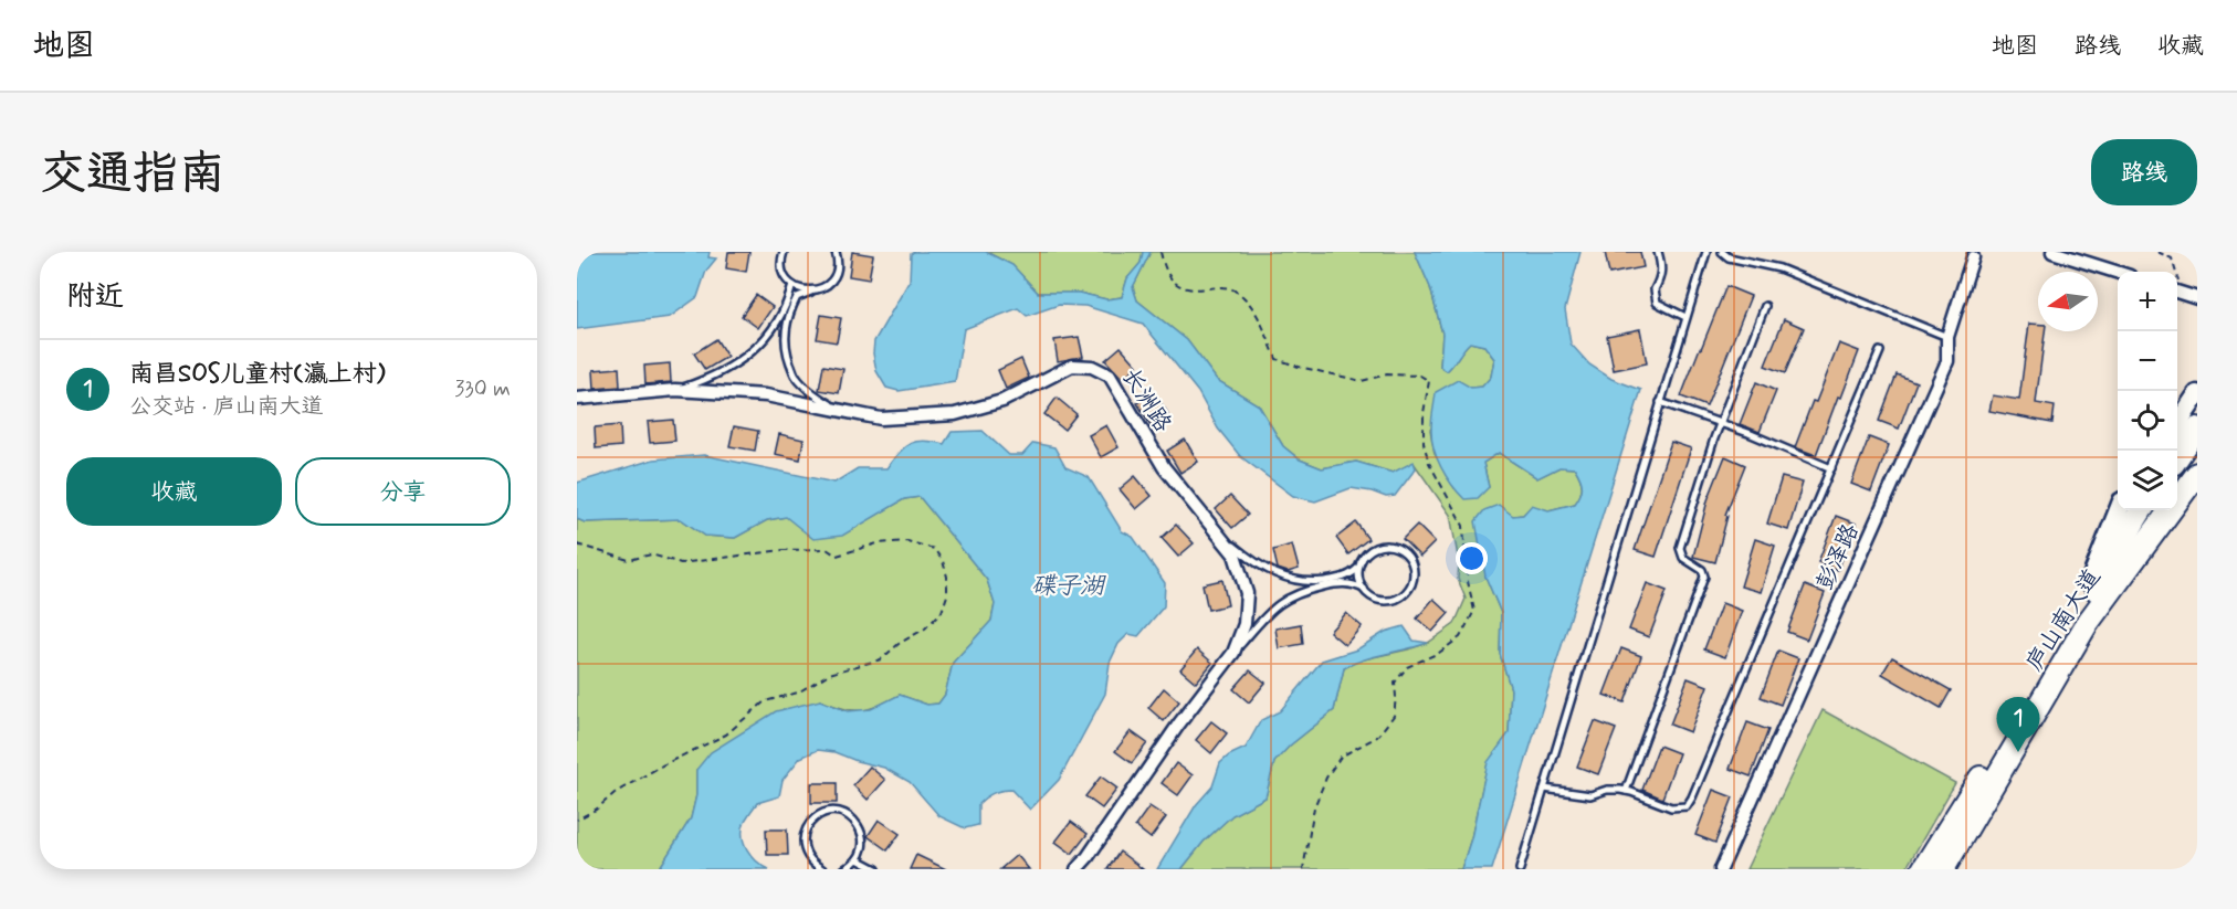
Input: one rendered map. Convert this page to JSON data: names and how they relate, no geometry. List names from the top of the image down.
{
  "streets": {
    "highway": ["庐山南大道"],
    "street": ["长洲路", "彭泽路"]
  },
  "water": ["碟子湖"],
  "north": "left",
  "page": {
    "header": "地图",
    "nav": ["地图", "路线", "收藏"],
    "buttons": [
      "路线",
      ["收藏", "分享"]
    ],
    "title": "交通指南",
    "heading": "附近",
    "map_buttons": ["+", "−"],
    "list": [
      {
        "mark": "1",
        "name": "南昌SOS儿童村(瀛上村)",
        "note": "公交站 · 庐山南大道",
        "value": "330 m"
      }
    ],
    "pins": "1"
  }
}
